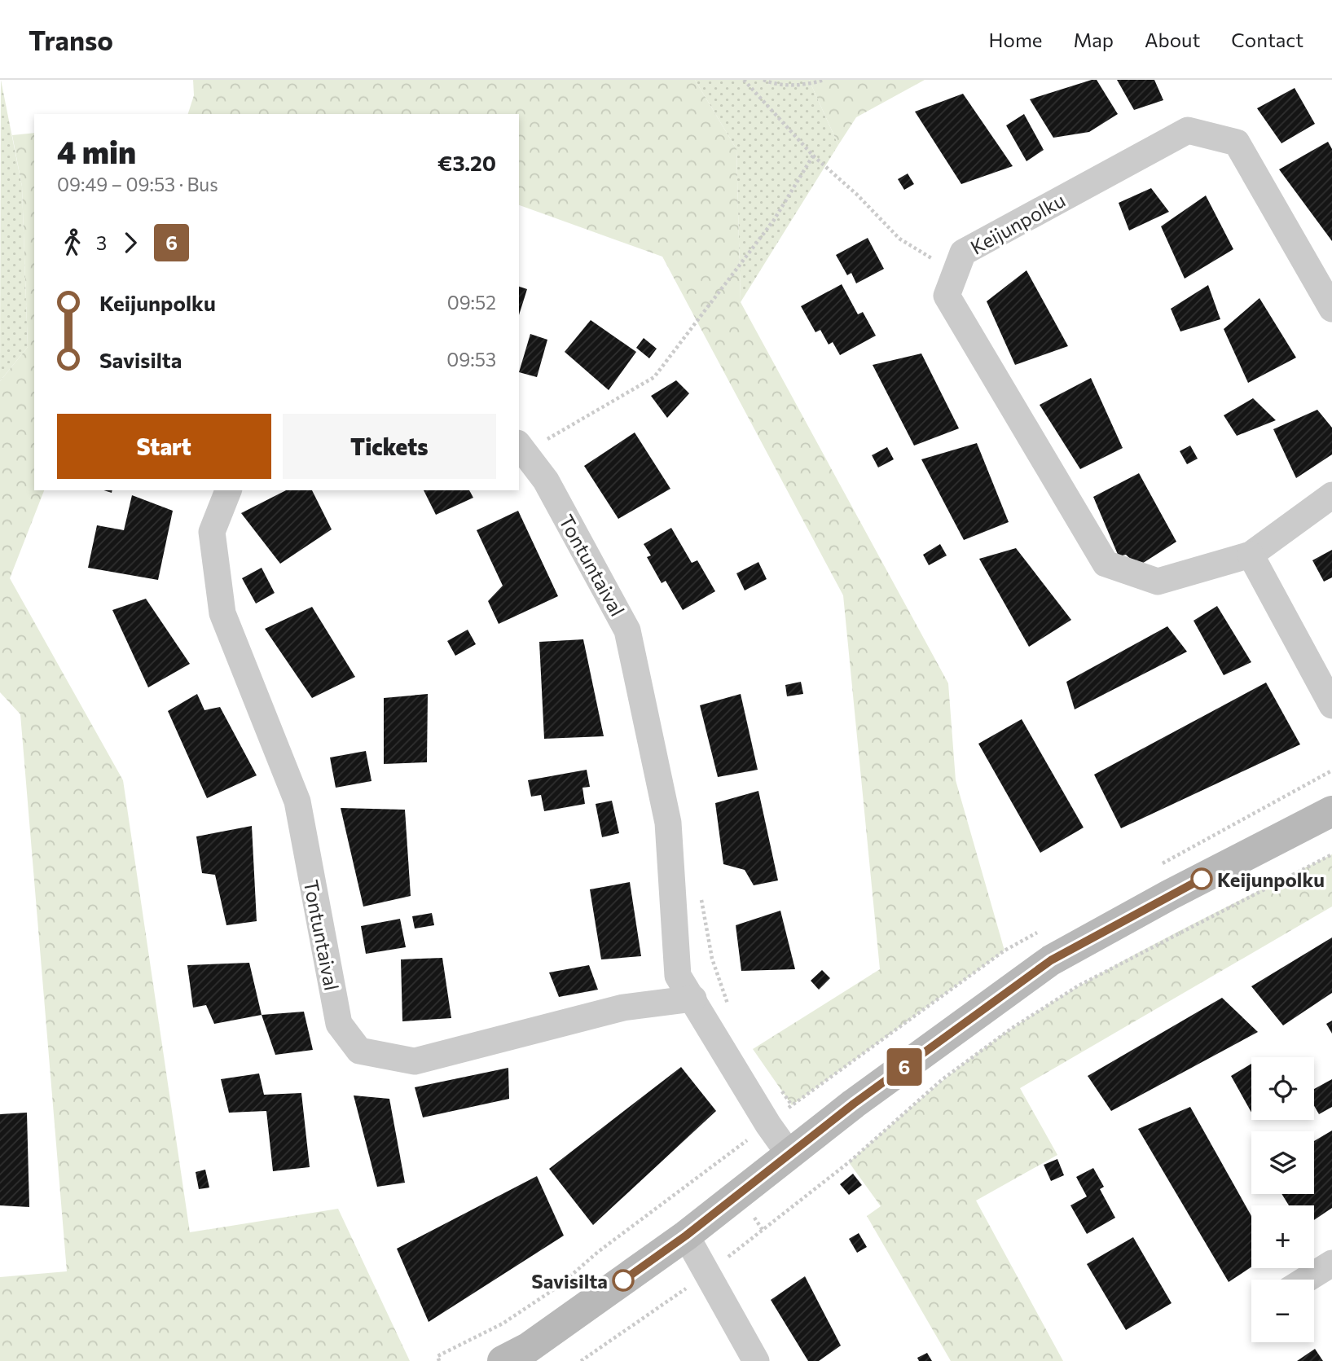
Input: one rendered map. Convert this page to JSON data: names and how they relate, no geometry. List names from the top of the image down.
{
  "streets": {
    "street": ["Keijunpolku", "Tontuntaival"]
  },
  "places": ["Keijunpolku", "Savisilta"],
  "lines": ["bus line 6"],
  "page": {
    "header": "Transo",
    "nav": [
      "Home",
      "Map",
      "About",
      "Contact"
    ],
    "on_map": "6",
    "heading": ["4 min", "09:49 – 09:53 · Bus", "€3.20"],
    "legs": ["3", "6"],
    "list": [
      {
        "name": "Keijunpolku",
        "value": "09:52"
      },
      {
        "name": "Savisilta",
        "value": "09:53"
      }
    ],
    "buttons": ["Start", "Tickets"],
    "map_buttons": ["+", "−"]
  }
}
